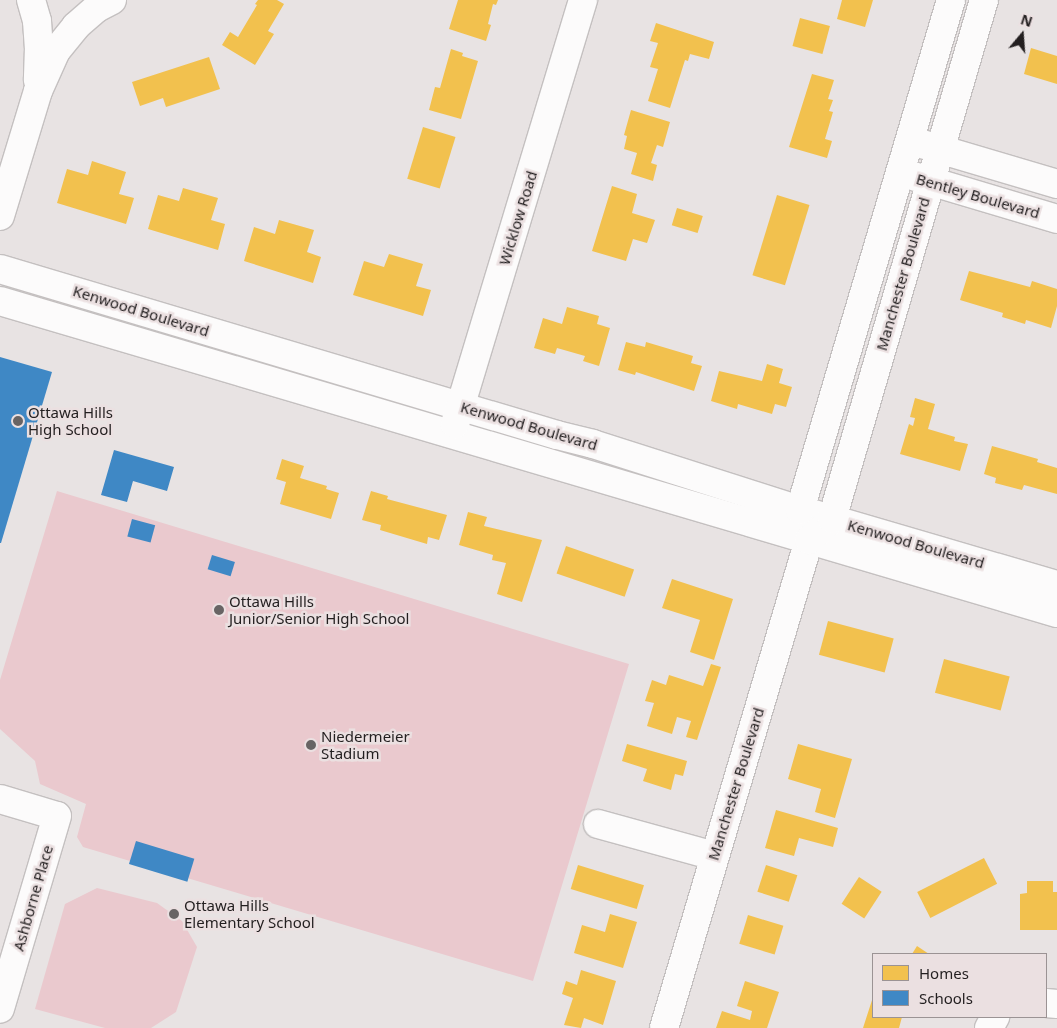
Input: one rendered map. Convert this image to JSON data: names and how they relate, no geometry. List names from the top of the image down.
{
  "streets": {
    "street": [
      "Bentley Boulevard",
      "Wicklow Road",
      "Manchester Boulevard",
      "Kenwood Boulevard",
      "Ashborne Place"
    ]
  },
  "crossings": [
    ["Bentley Boulevard", "Manchester Boulevard"],
    ["Wicklow Road", "Kenwood Boulevard"],
    ["Manchester Boulevard", "Kenwood Boulevard"]
  ],
  "places": [
    "Ottawa Hills High School",
    "Ottawa Hills Junior/Senior High School",
    "Niedermeier Stadium",
    "Ottawa Hills Elementary School"
  ],
  "legend": ["Homes", "Schools"],
  "north": "top"
}
